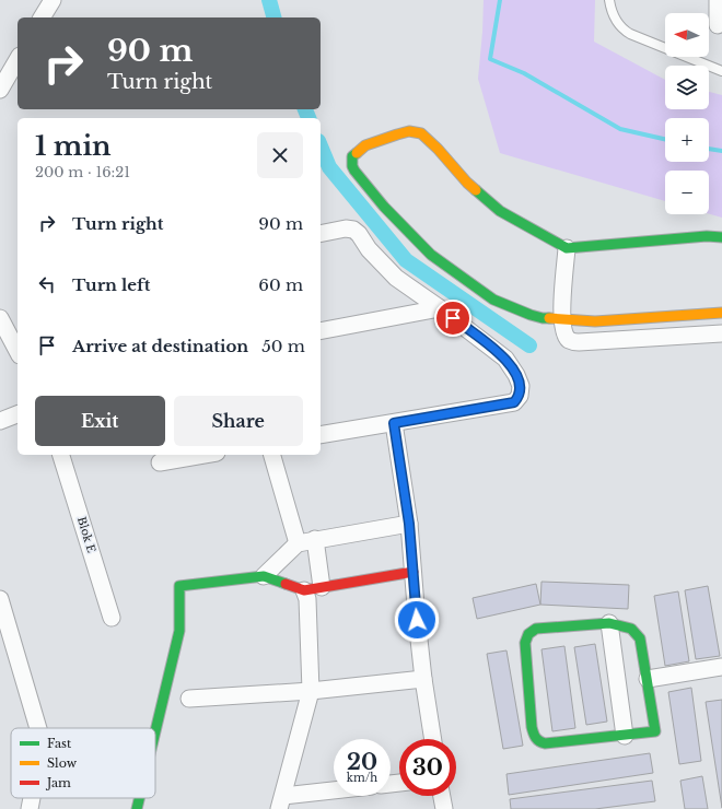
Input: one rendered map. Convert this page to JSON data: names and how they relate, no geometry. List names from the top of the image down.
{
  "streets": {
    "street": ["Blok E"]
  },
  "legend": ["Fast", "Slow", "Jam"],
  "north": "left",
  "page": {
    "map_buttons": ["+", "−"],
    "turn": ["90 m", "Turn right"],
    "heading": ["1 min", "200 m · 16:21"],
    "list": [
      {
        "name": "Turn right",
        "value": "90 m"
      },
      {
        "name": "Turn left",
        "value": "60 m"
      },
      {
        "name": "Arrive at destination",
        "value": "50 m"
      }
    ],
    "buttons": ["Exit", "Share"],
    "speed": "20 km/h",
    "limit": "30"
  }
}
